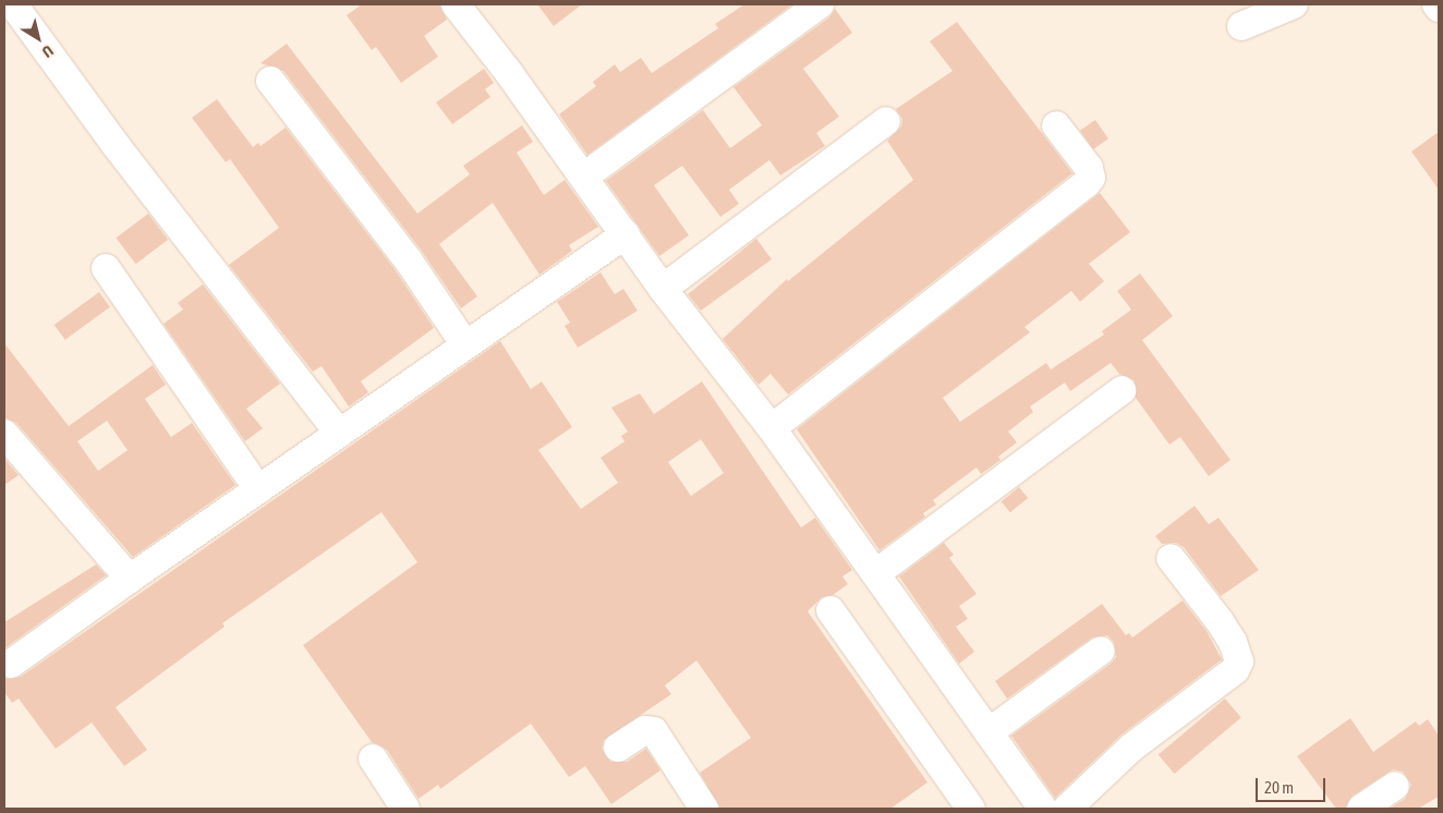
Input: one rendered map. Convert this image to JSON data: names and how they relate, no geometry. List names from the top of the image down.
{
  "scale_bar": "20 m",
  "north": "bottom right"
}
